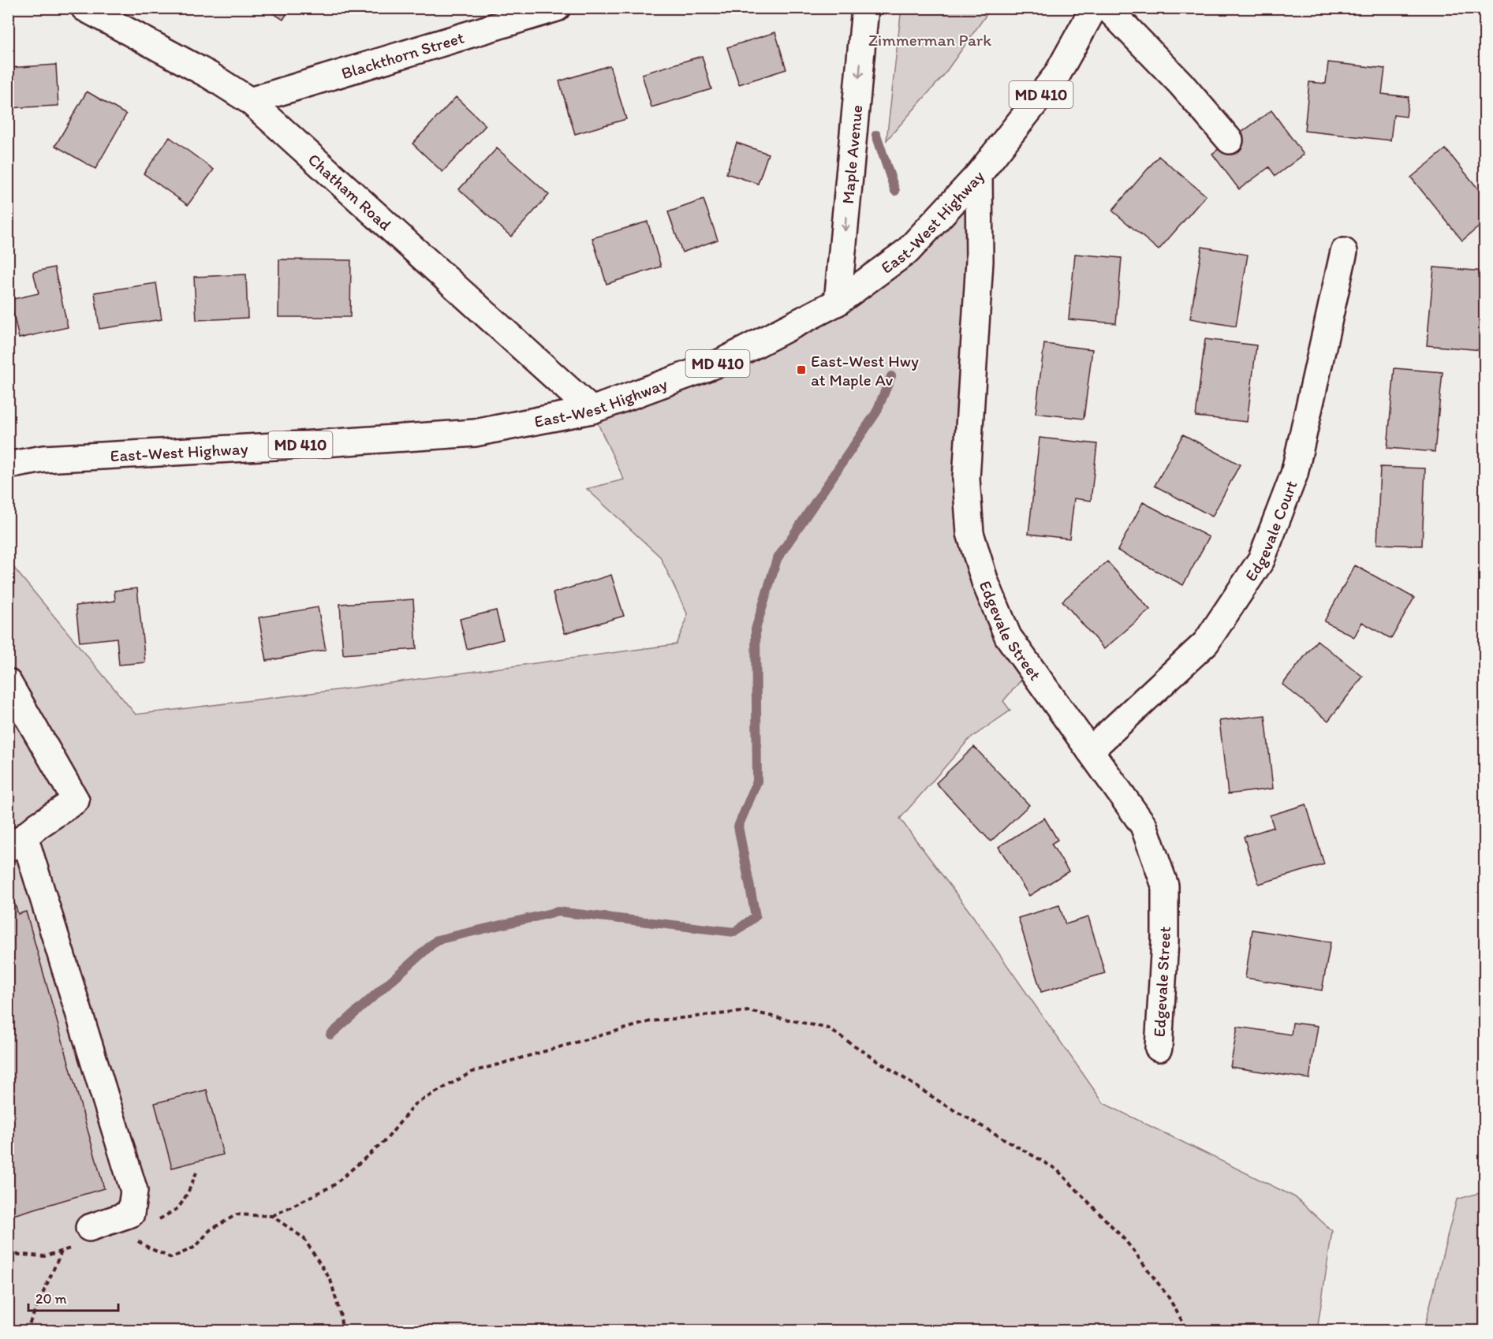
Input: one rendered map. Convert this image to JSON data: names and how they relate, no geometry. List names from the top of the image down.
{
  "streets": {
    "street": [
      "Blackthorn Street",
      "MD 410",
      "Maple Avenue",
      "Chatham Road",
      "East-West Highway",
      "Edgevale Court",
      "Edgevale Street"
    ]
  },
  "crossings": [
    ["Blackthorn Street", "Chatham Road"],
    ["Maple Avenue", "East-West Highway"],
    ["Chatham Road", "East-West Highway"],
    ["East-West Highway", "Edgevale Street"],
    ["Edgevale Court", "Edgevale Street"]
  ],
  "one_way": ["Maple Avenue"],
  "parks": ["Zimmerman Park"],
  "places": {
    "transit": ["East-West Hwy at Maple Av"]
  },
  "scale_bar": "20 m"
}
